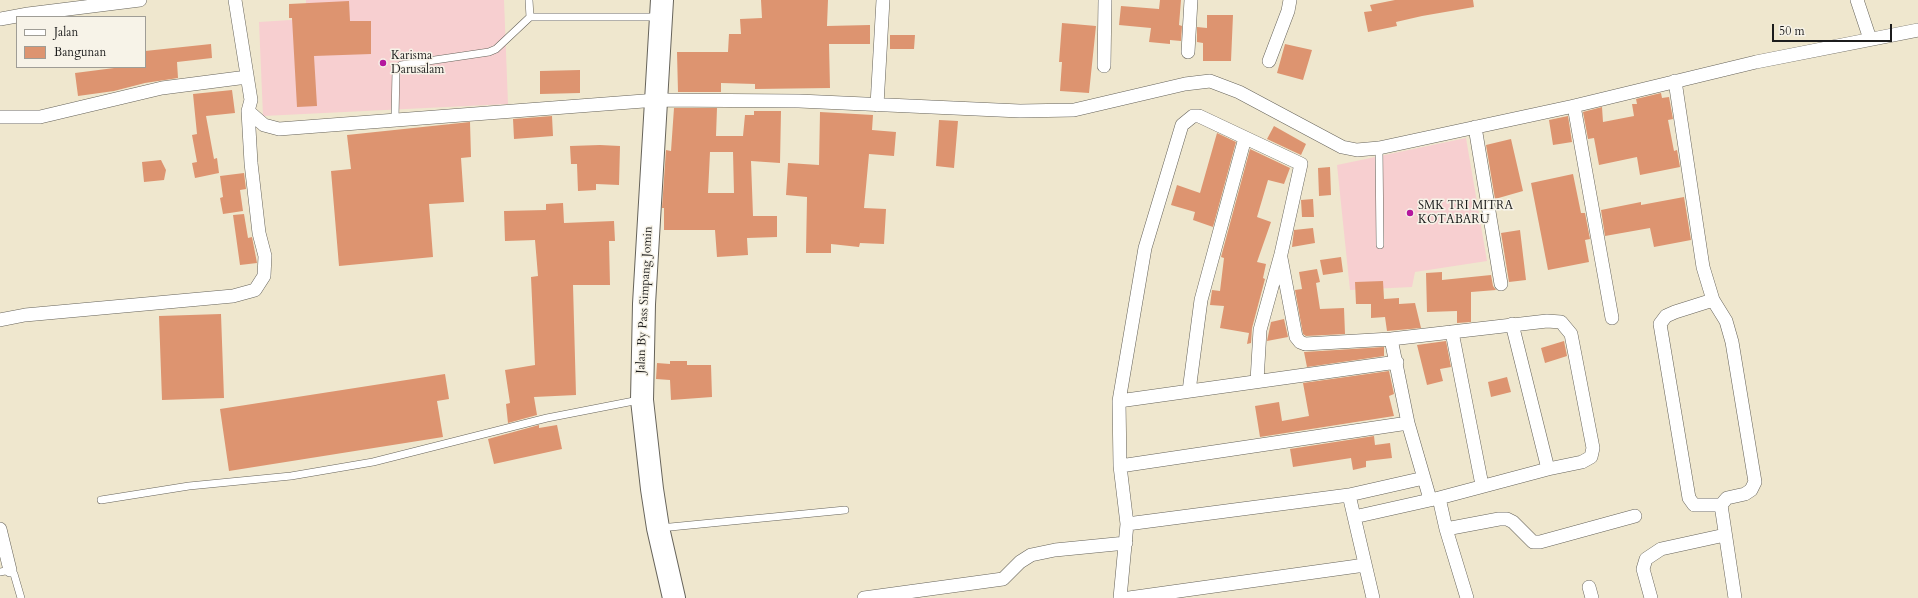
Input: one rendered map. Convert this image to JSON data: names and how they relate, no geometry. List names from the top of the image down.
{
  "streets": {
    "highway": ["Jalan By Pass Simpang Jomin"]
  },
  "places": ["Karisma Darusalam", "SMK TRI MITRA KOTABARU"],
  "legend": ["Jalan", "Bangunan"],
  "scale_bar": "50 m"
}
